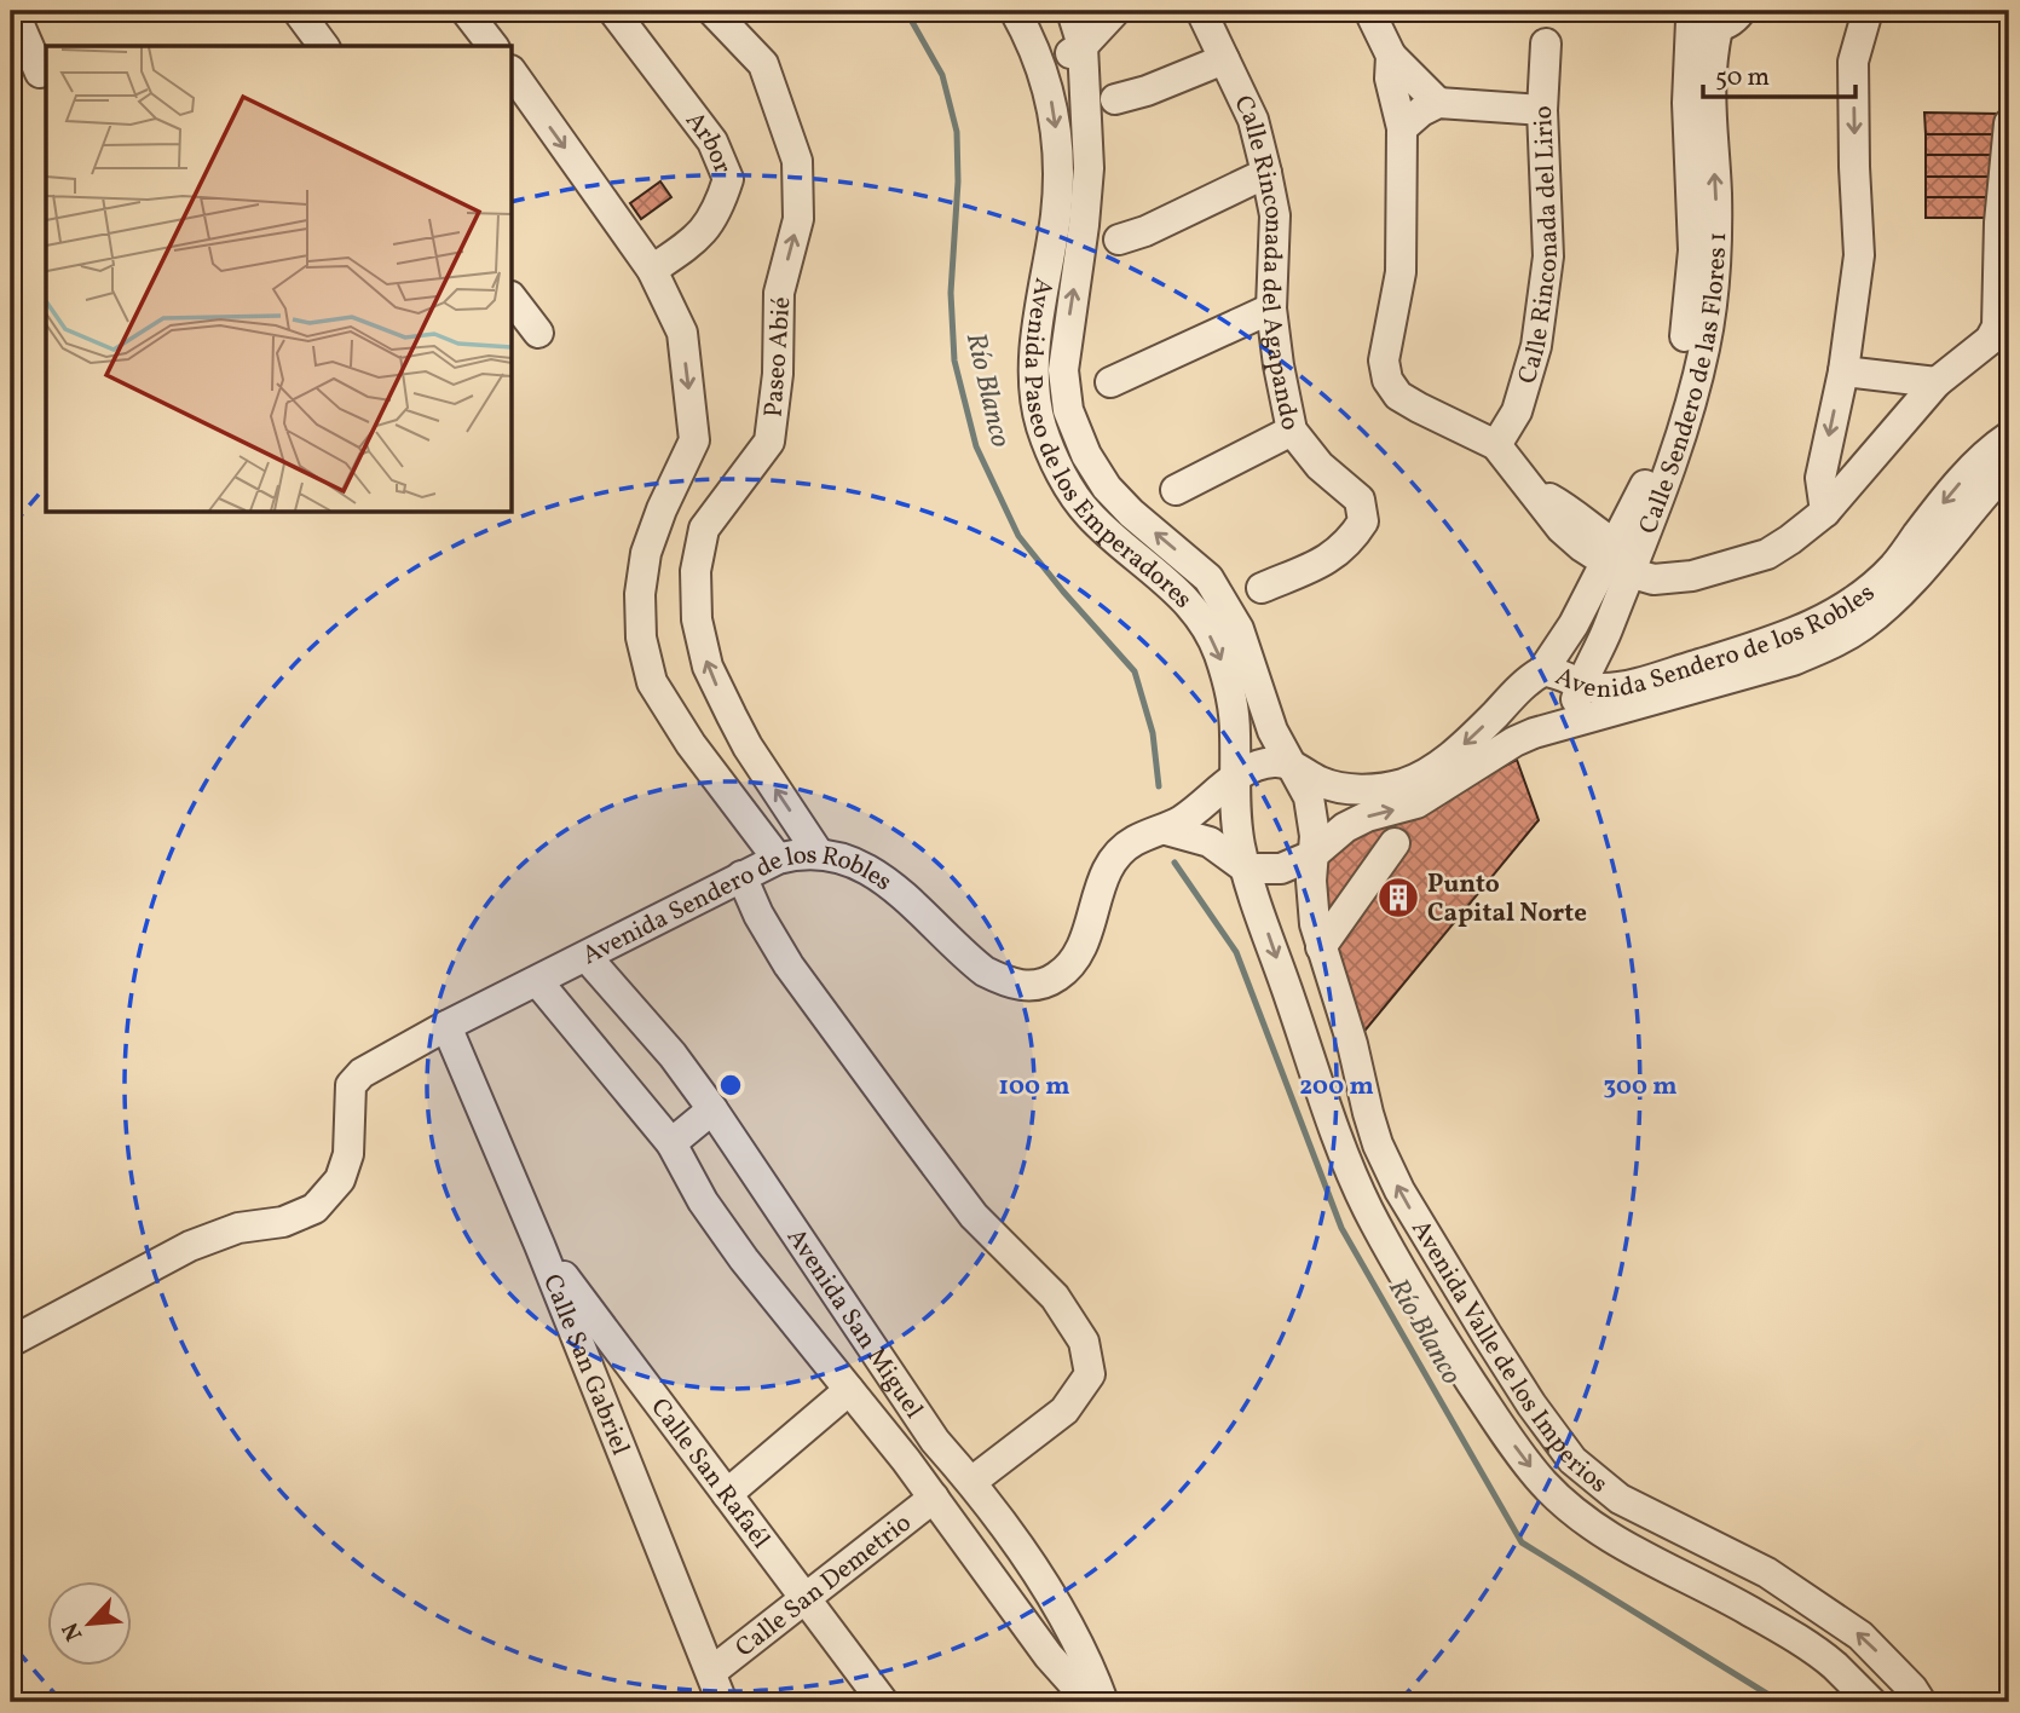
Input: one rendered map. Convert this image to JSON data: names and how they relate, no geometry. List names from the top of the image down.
{
  "streets": {
    "street": [
      "Arbor",
      "Calle Rinconada del Lirio",
      "Calle Rinconada del Agapando",
      "Paseo Abié",
      "Calle Sendero de las Flores 1",
      "Avenida Paseo de los Emperadores",
      "Avenida Sendero de los Robles",
      "Avenida San Miguel",
      "Avenida Valle de los Imperios",
      "Calle San Gabriel",
      "Calle San Rafaél",
      "Calle San Demetrio"
    ]
  },
  "crossings": [
    ["Paseo Abié", "Avenida Sendero de los Robles"],
    ["Calle Sendero de las Flores 1", "Avenida Sendero de los Robles"],
    ["Avenida Paseo de los Emperadores", "Avenida Sendero de los Robles"],
    ["Avenida Paseo de los Emperadores", "Avenida Valle de los Imperios"],
    ["Avenida Sendero de los Robles", "Avenida San Miguel"],
    ["Avenida Sendero de los Robles", "Avenida Valle de los Imperios"],
    ["Avenida Sendero de los Robles", "Calle San Gabriel"],
    ["Avenida San Miguel", "Calle San Demetrio"],
    ["Calle San Gabriel", "Calle San Rafaél"],
    ["Calle San Gabriel", "Calle San Demetrio"],
    ["Calle San Rafaél", "Calle San Demetrio"]
  ],
  "water": ["Río Blanco"],
  "places": {
    "building": ["Punto Capital Norte"]
  },
  "scale_bar": "50 m",
  "north": "bottom left",
  "rings": ["100 m", "200 m", "300 m"]
}
